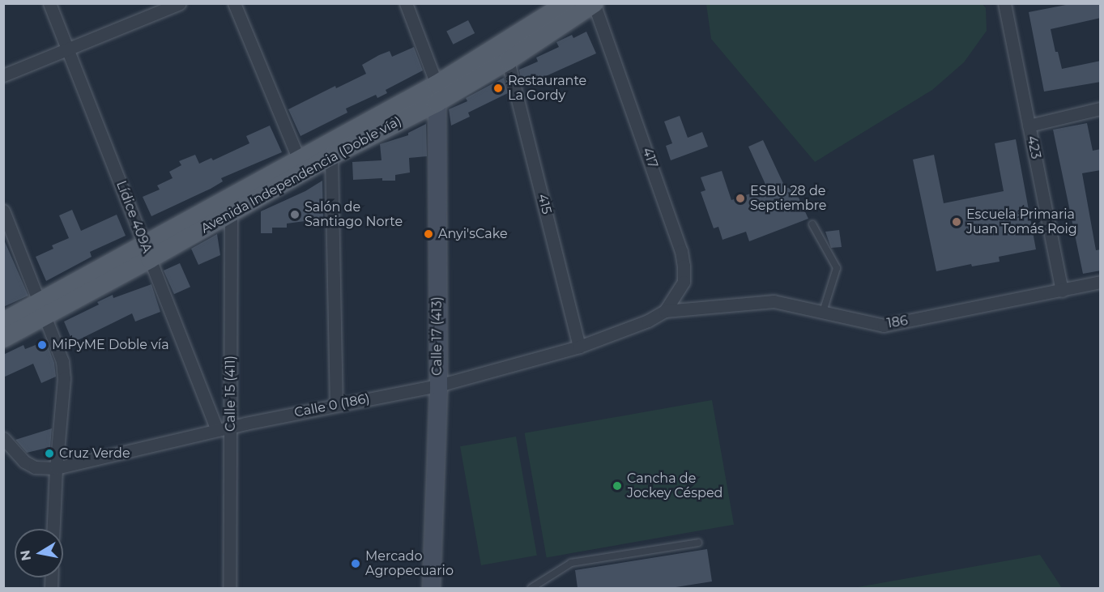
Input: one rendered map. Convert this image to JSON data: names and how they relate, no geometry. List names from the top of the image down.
{
  "streets": {
    "main road": ["Avenida Independencia (Doble vía)", "Calle 17 (413)"],
    "street": [
      "423",
      "417",
      "415",
      "Lídice 409A",
      "186",
      "Calle 15 (411)",
      "Calle 0 (186)"
    ]
  },
  "crossings": [
    ["423", "186"],
    ["417", "Avenida Independencia (Doble vía)"],
    ["417", "186"],
    ["417", "Calle 0 (186)"],
    ["Avenida Independencia (Doble vía)", "415"],
    ["Avenida Independencia (Doble vía)", "Lídice 409A"],
    ["Avenida Independencia (Doble vía)", "Calle 17 (413)"],
    ["Avenida Independencia (Doble vía)", "Calle 15 (411)"],
    ["415", "Calle 0 (186)"],
    ["Lídice 409A", "Calle 0 (186)"],
    ["186", "Calle 0 (186)"],
    ["Calle 17 (413)", "Calle 0 (186)"],
    ["Calle 15 (411)", "Calle 0 (186)"]
  ],
  "places": [
    "Restaurante La Gordy",
    "ESBU 28 de Septiembre",
    "Salón de Santiago Norte",
    "Escuela Primaria Juan Tomás Roig",
    "Anyi'sCake",
    "MiPyME Doble vía",
    "Cruz Verde",
    "Cancha de Jockey Césped",
    "Mercado Agropecuario"
  ],
  "north": "left"
}
